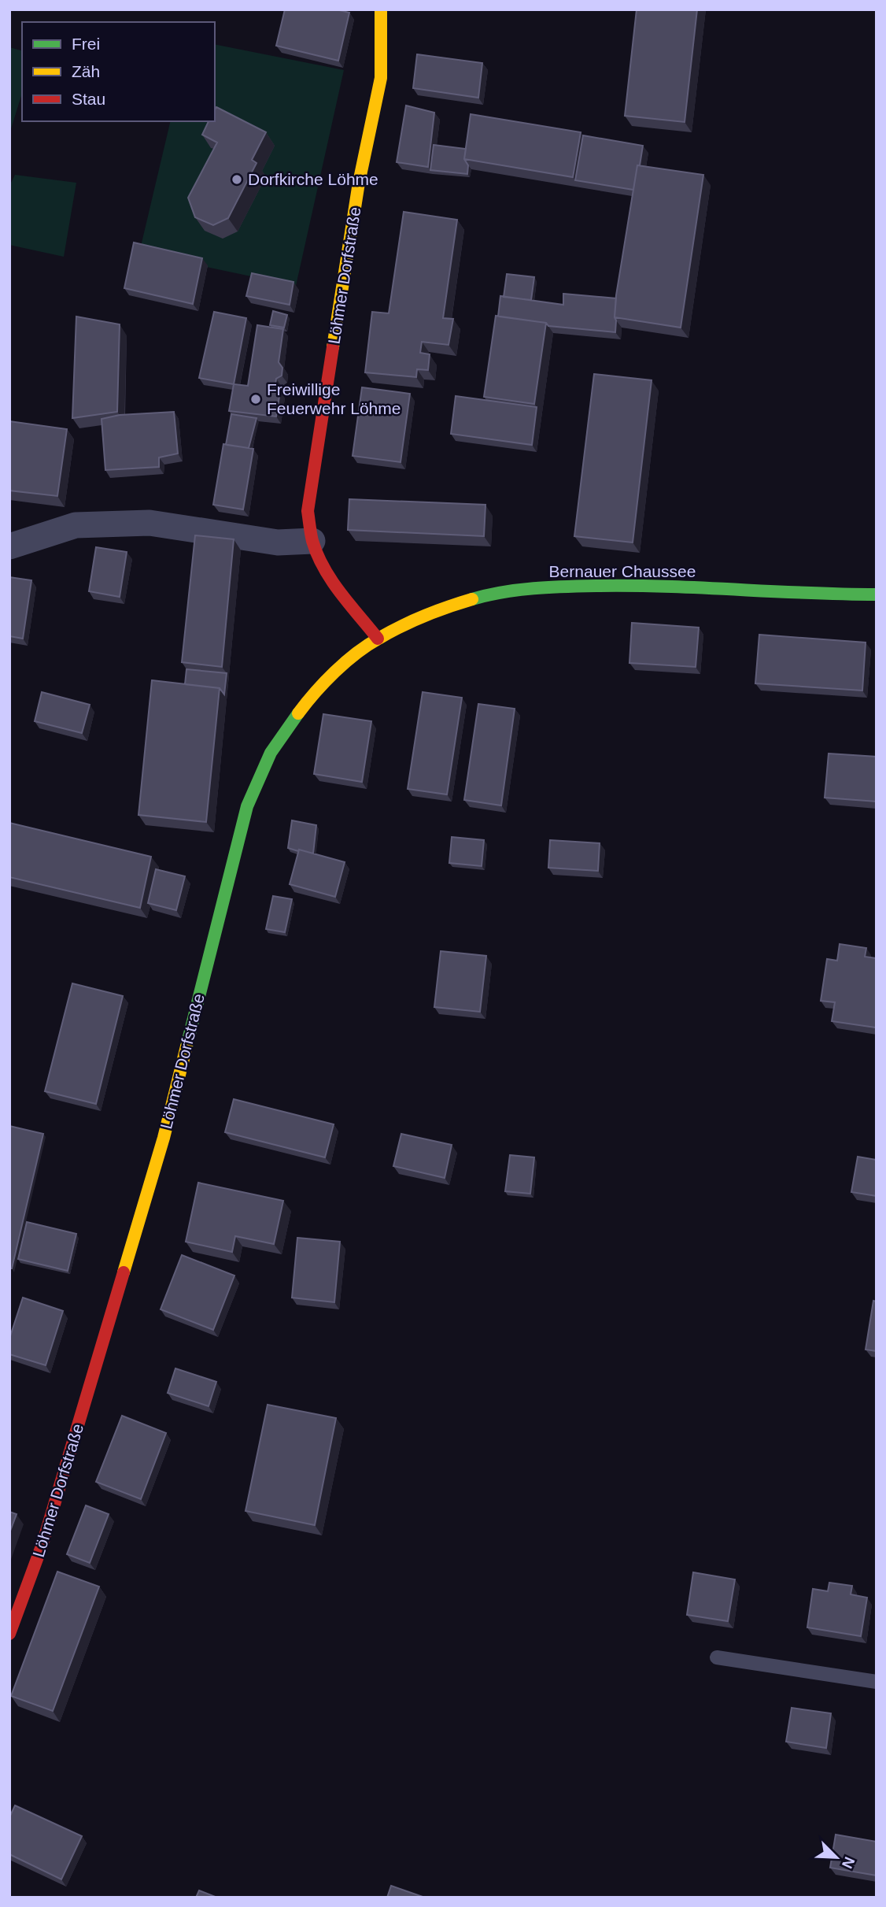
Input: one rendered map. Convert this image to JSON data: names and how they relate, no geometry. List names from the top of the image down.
{
  "streets": {
    "main road": ["Löhmer Dorfstraße", "Bernauer Chaussee"]
  },
  "crossings": [
    ["Löhmer Dorfstraße", "Bernauer Chaussee"]
  ],
  "places": ["Dorfkirche Löhme", "Freiwillige Feuerwehr Löhme"],
  "legend": ["Frei", "Zäh", "Stau"],
  "north": "bottom right"
}
